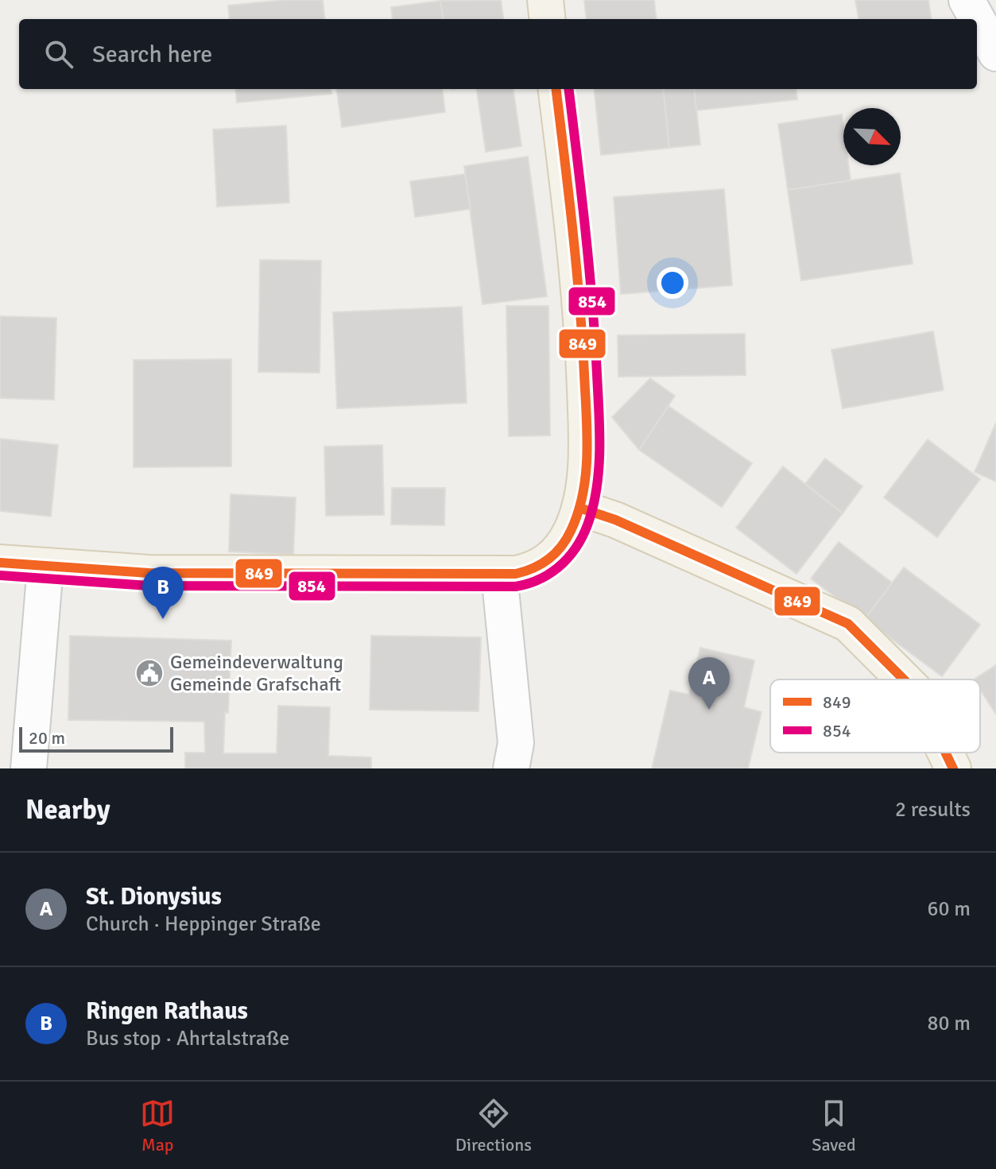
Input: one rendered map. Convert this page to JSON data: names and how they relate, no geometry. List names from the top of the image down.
{
  "places": {
    "public building": ["Gemeindeverwaltung Gemeinde Grafschaft"]
  },
  "lines": ["transit line 849", "transit line 854"],
  "legend": ["849", "854"],
  "scale_bar": "20 m",
  "north": "bottom right",
  "page": {
    "search": "Search here",
    "pins": ["B", "A"],
    "scale": "20 m",
    "heading": ["Nearby", "2 results"],
    "list": [
      {
        "mark": "A",
        "name": "St. Dionysius",
        "note": "Church · Heppinger Straße",
        "value": "60 m"
      },
      {
        "mark": "B",
        "name": "Ringen Rathaus",
        "note": "Bus stop · Ahrtalstraße",
        "value": "80 m"
      }
    ],
    "nav": ["Map", "Directions", "Saved"]
  }
}
